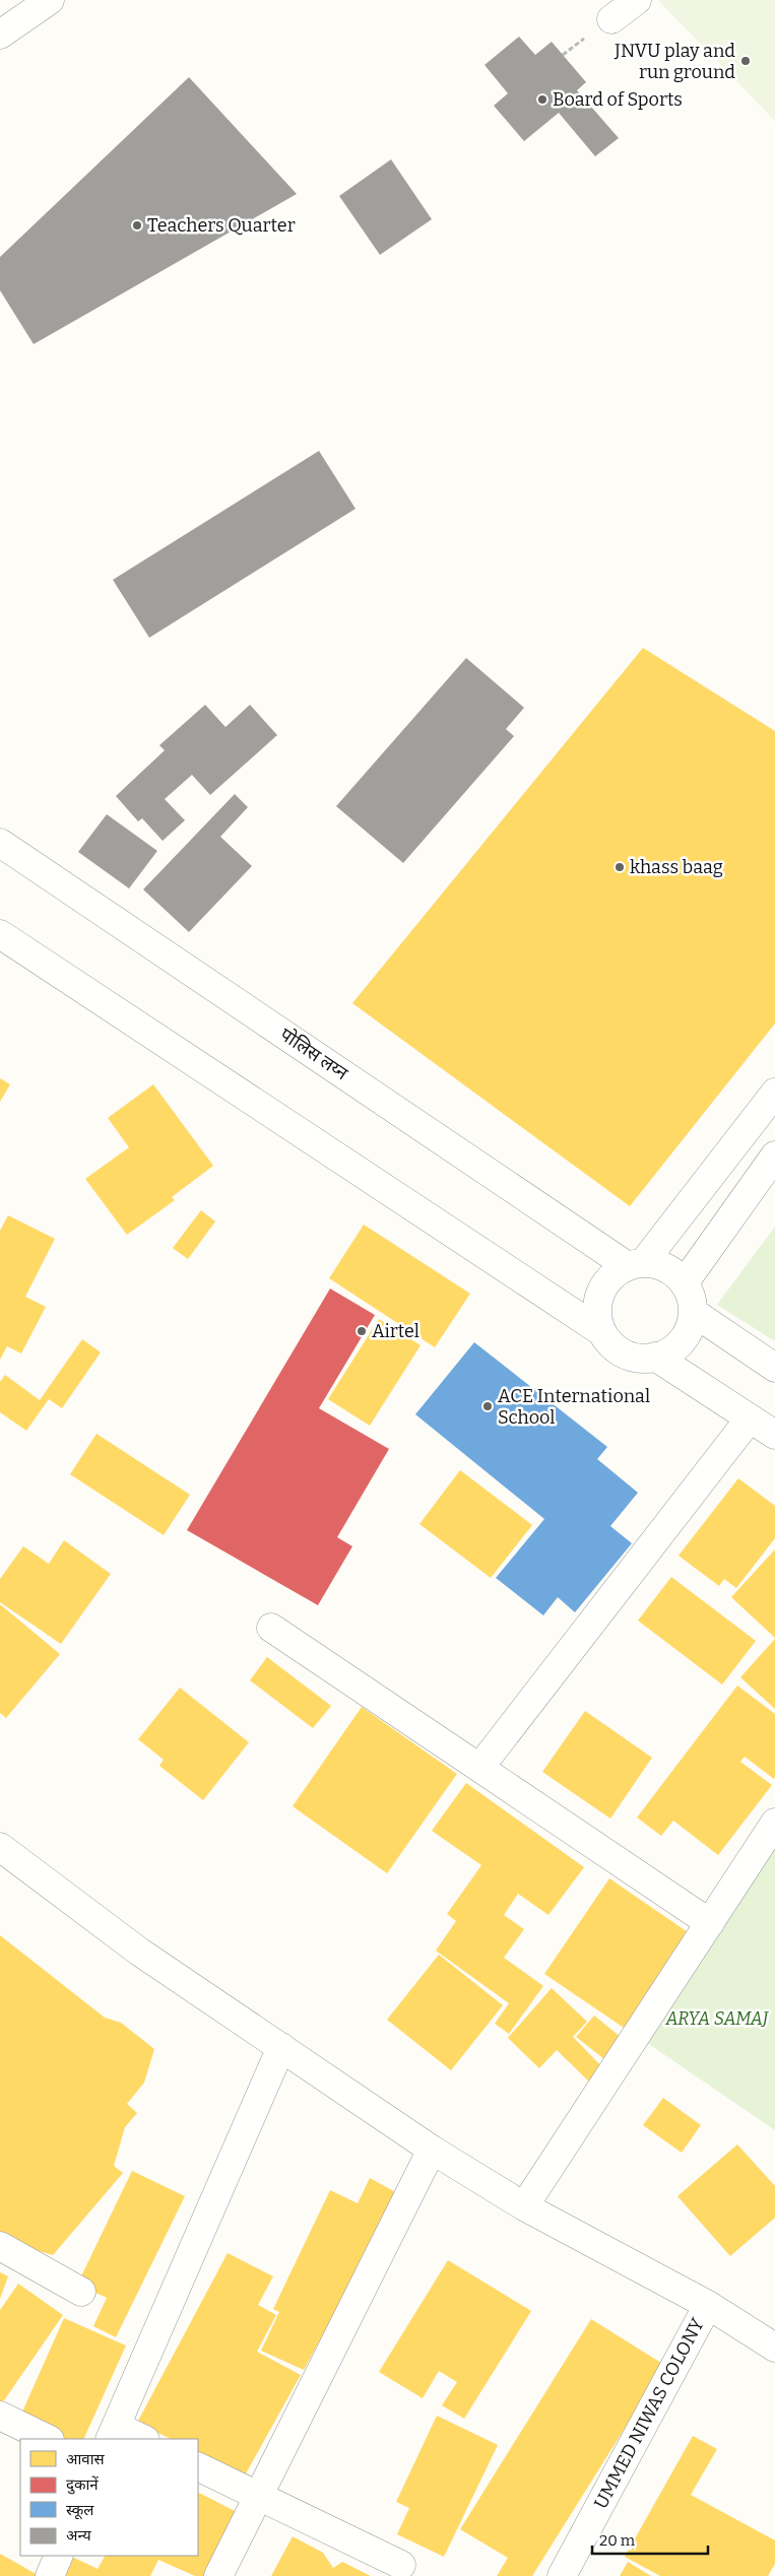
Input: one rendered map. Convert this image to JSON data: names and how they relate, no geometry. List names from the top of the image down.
{
  "streets": {
    "street": ["पोलिस लय्न", "UMMED NIWAS COLONY"]
  },
  "parks": ["ARYA SAMAJ"],
  "places": [
    "JNVU play and run ground",
    "Board of Sports",
    "Teachers Quarter",
    "khass baag",
    "Airtel",
    "ACE International School"
  ],
  "legend": [
    "आवास",
    "दुकानें",
    "स्कूल",
    "अन्य"
  ],
  "scale_bar": "20 m"
}
